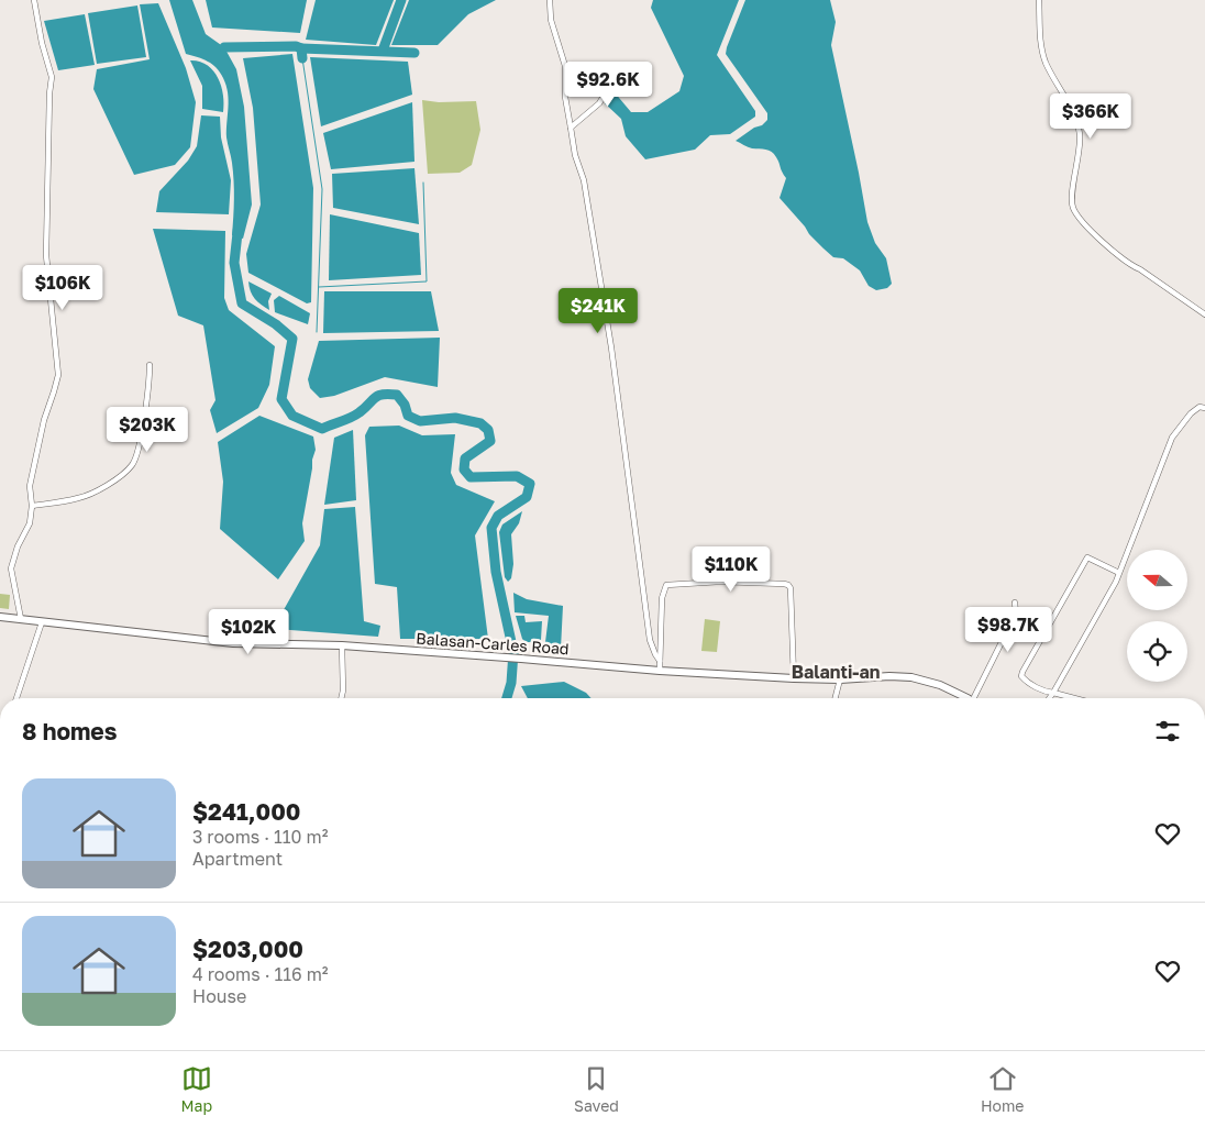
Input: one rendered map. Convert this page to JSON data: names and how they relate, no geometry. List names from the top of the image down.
{
  "streets": {
    "main road": ["Balasan-Carles Road"]
  },
  "districts": ["Balanti-an"],
  "north": "left",
  "page": {
    "price": [
      "$92.6K",
      "$366K",
      "$106K",
      "$241K",
      "$203K",
      "$110K",
      "$98.7K",
      "$102K"
    ],
    "heading": "8 homes",
    "list": [
      {
        "name": "$241,000",
        "note": "3 rooms · 110 m² · Apartment"
      },
      {
        "name": "$203,000",
        "note": "4 rooms · 116 m² · House"
      }
    ],
    "tabs": ["Map", "Saved", "Home"]
  }
}
